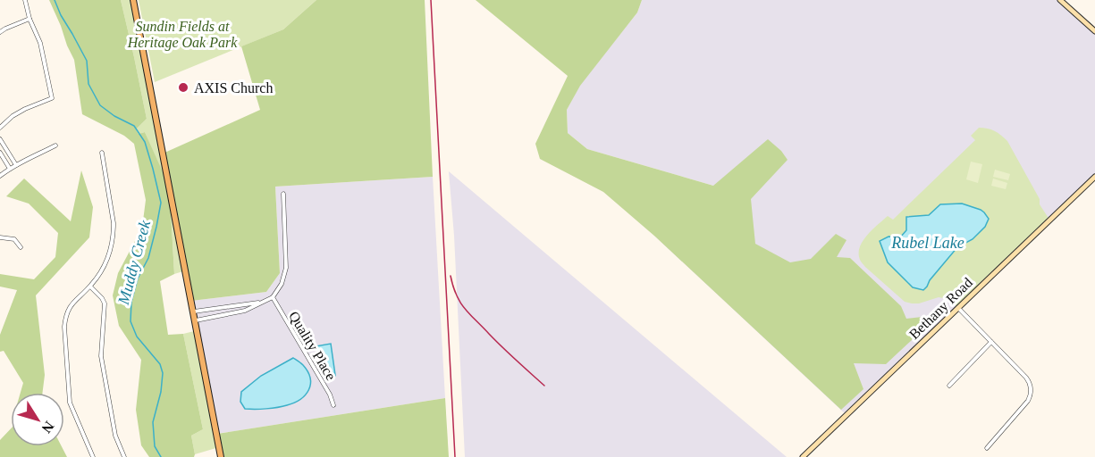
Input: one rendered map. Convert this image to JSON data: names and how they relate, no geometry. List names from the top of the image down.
{
  "streets": {
    "main road": ["Bethany Road"],
    "street": ["Quality Place"]
  },
  "water": ["Rubel Lake", "Muddy Creek"],
  "parks": ["Sundin Fields at Heritage Oak Park"],
  "places": ["AXIS Church"],
  "north": "bottom right"
}
